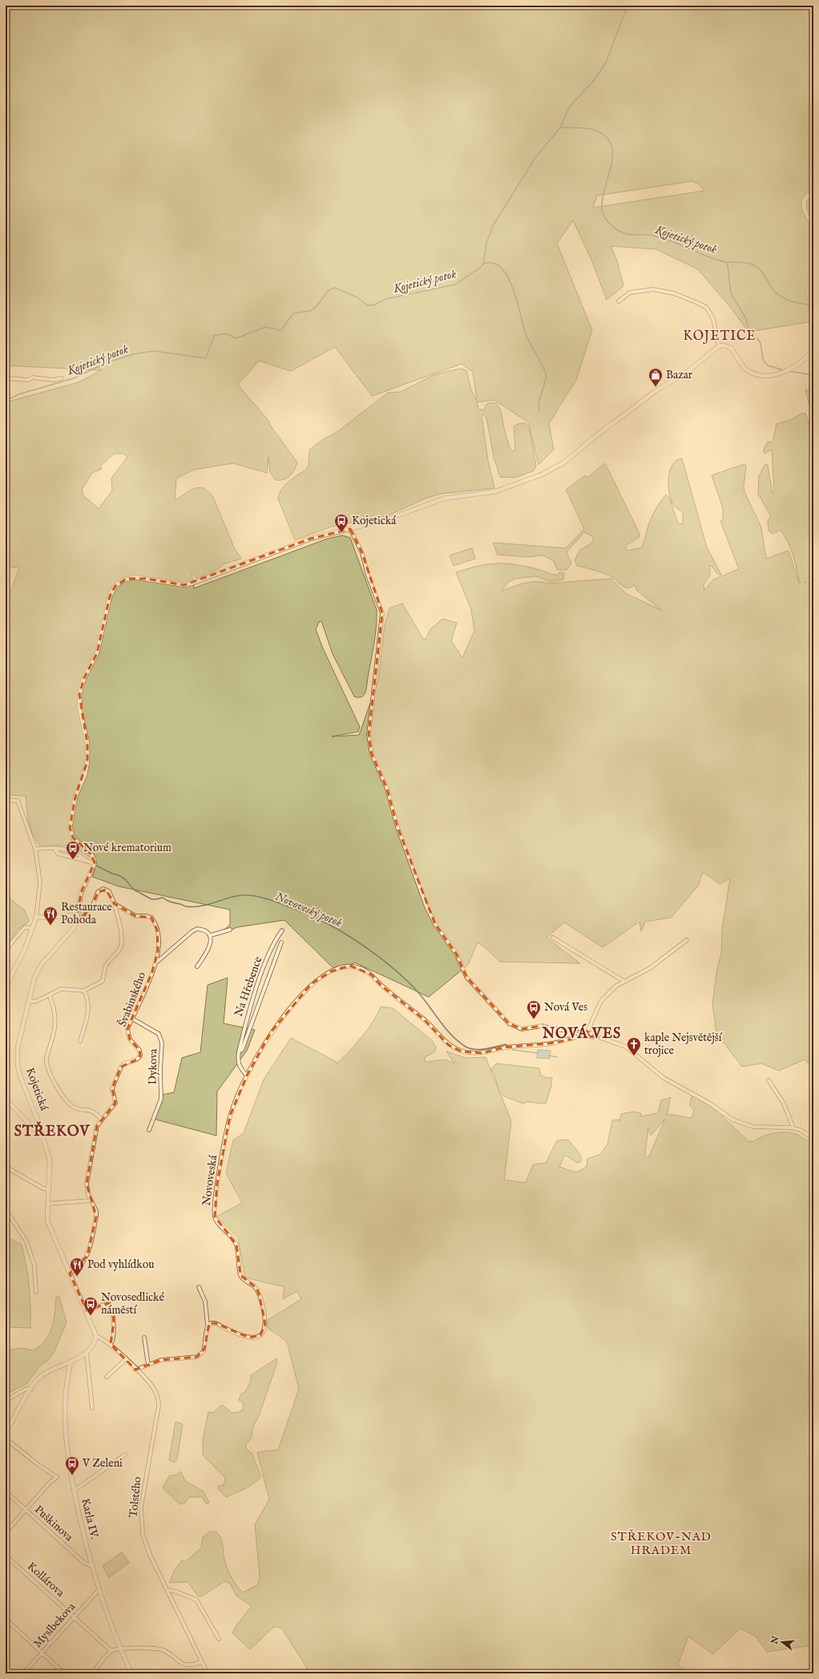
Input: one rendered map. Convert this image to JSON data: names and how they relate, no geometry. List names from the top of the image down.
{
  "streets": {
    "street": [
      "Na Hřebence",
      "Švabinského",
      "Dykova",
      "Kojetická",
      "Novoveská",
      "Tolstého",
      "Karla IV.",
      "Puškinova",
      "Kollárova",
      "Myslbekova"
    ]
  },
  "crossings": [
    ["Na Hřebence", "Novoveská"],
    ["Švabinského", "Dykova"],
    ["Švabinského", "Kojetická"],
    ["Karla IV.", "Puškinova"],
    ["Karla IV.", "Myslbekova"],
    ["Kollárova", "Myslbekova"]
  ],
  "districts": [
    "KOJETICE",
    "NOVÁ VES",
    "STŘEKOV",
    "STŘEKOV-NAD HRADEM"
  ],
  "water": ["Kojetický potok", "Novoveský potok"],
  "places": {
    "shop": ["Bazar"],
    "bus stop": [
      "Kojetická",
      "Nové krematorium",
      "Nová Ves",
      "Novosedlické náměstí",
      "V Zeleni"
    ],
    "restaurant": ["Restaurace Pohoda", "Pod vyhlídkou"],
    "church": ["kaple Nejsvětější trojice"]
  },
  "north": "left"
}
